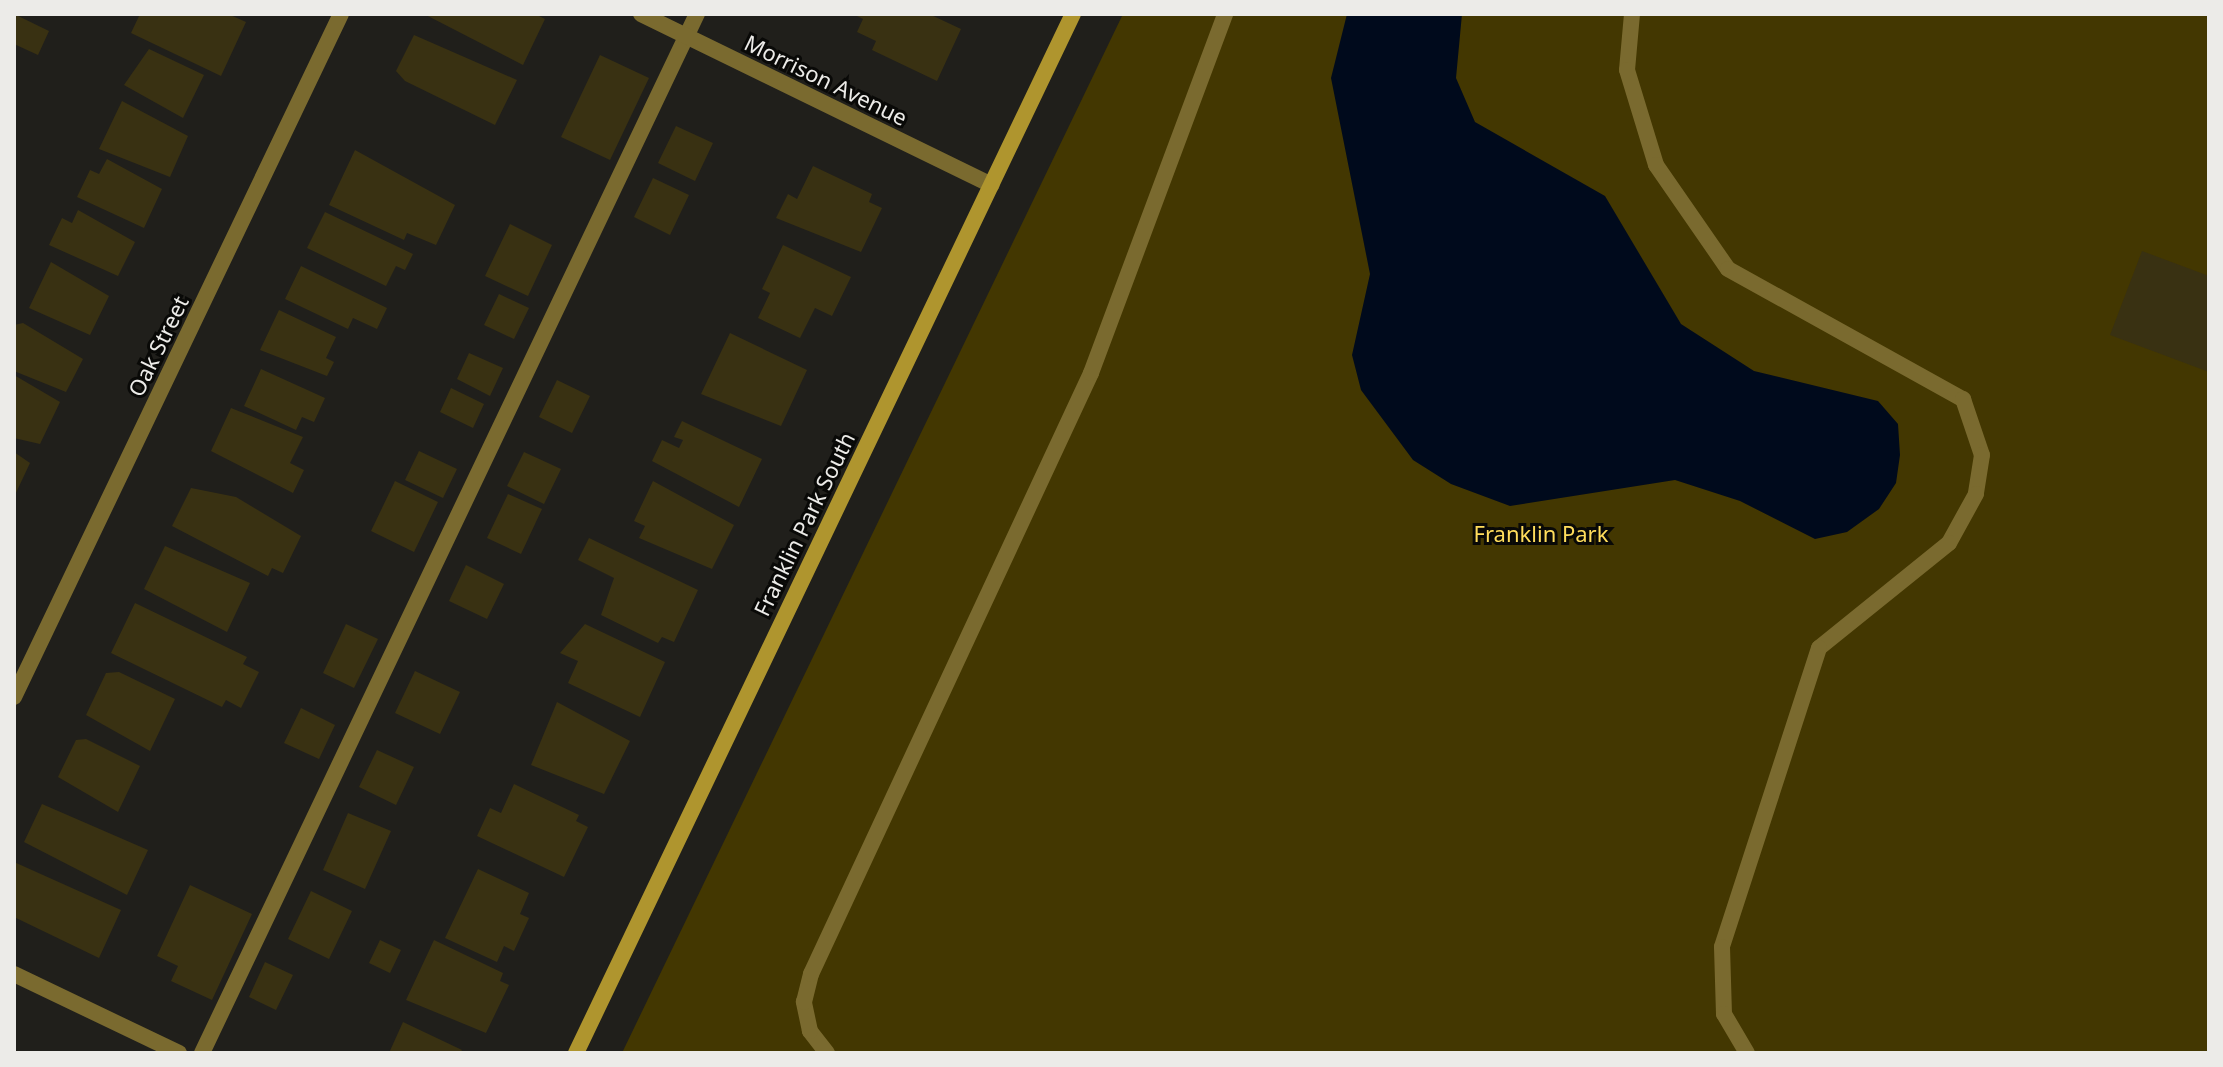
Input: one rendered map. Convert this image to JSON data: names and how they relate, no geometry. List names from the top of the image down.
{
  "streets": {
    "street": ["Morrison Avenue", "Oak Street", "Franklin Park South"]
  },
  "crossings": [
    ["Morrison Avenue", "Franklin Park South"]
  ],
  "parks": ["Franklin Park"]
}
